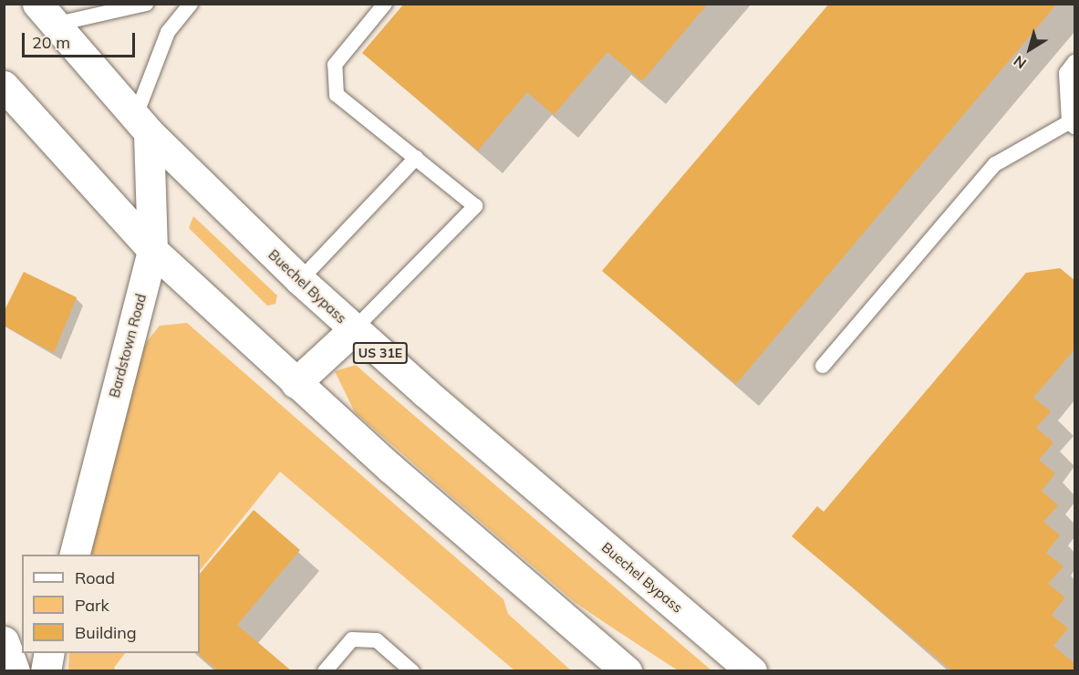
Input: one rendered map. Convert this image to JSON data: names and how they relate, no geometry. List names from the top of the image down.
{
  "streets": {
    "main road": ["Buechel Bypass", "Bardstown Road", "US 31E"]
  },
  "crossings": [
    ["Buechel Bypass", "Bardstown Road"]
  ],
  "legend": ["Road", "Park", "Building"],
  "scale_bar": "20 m",
  "north": "bottom left"
}
